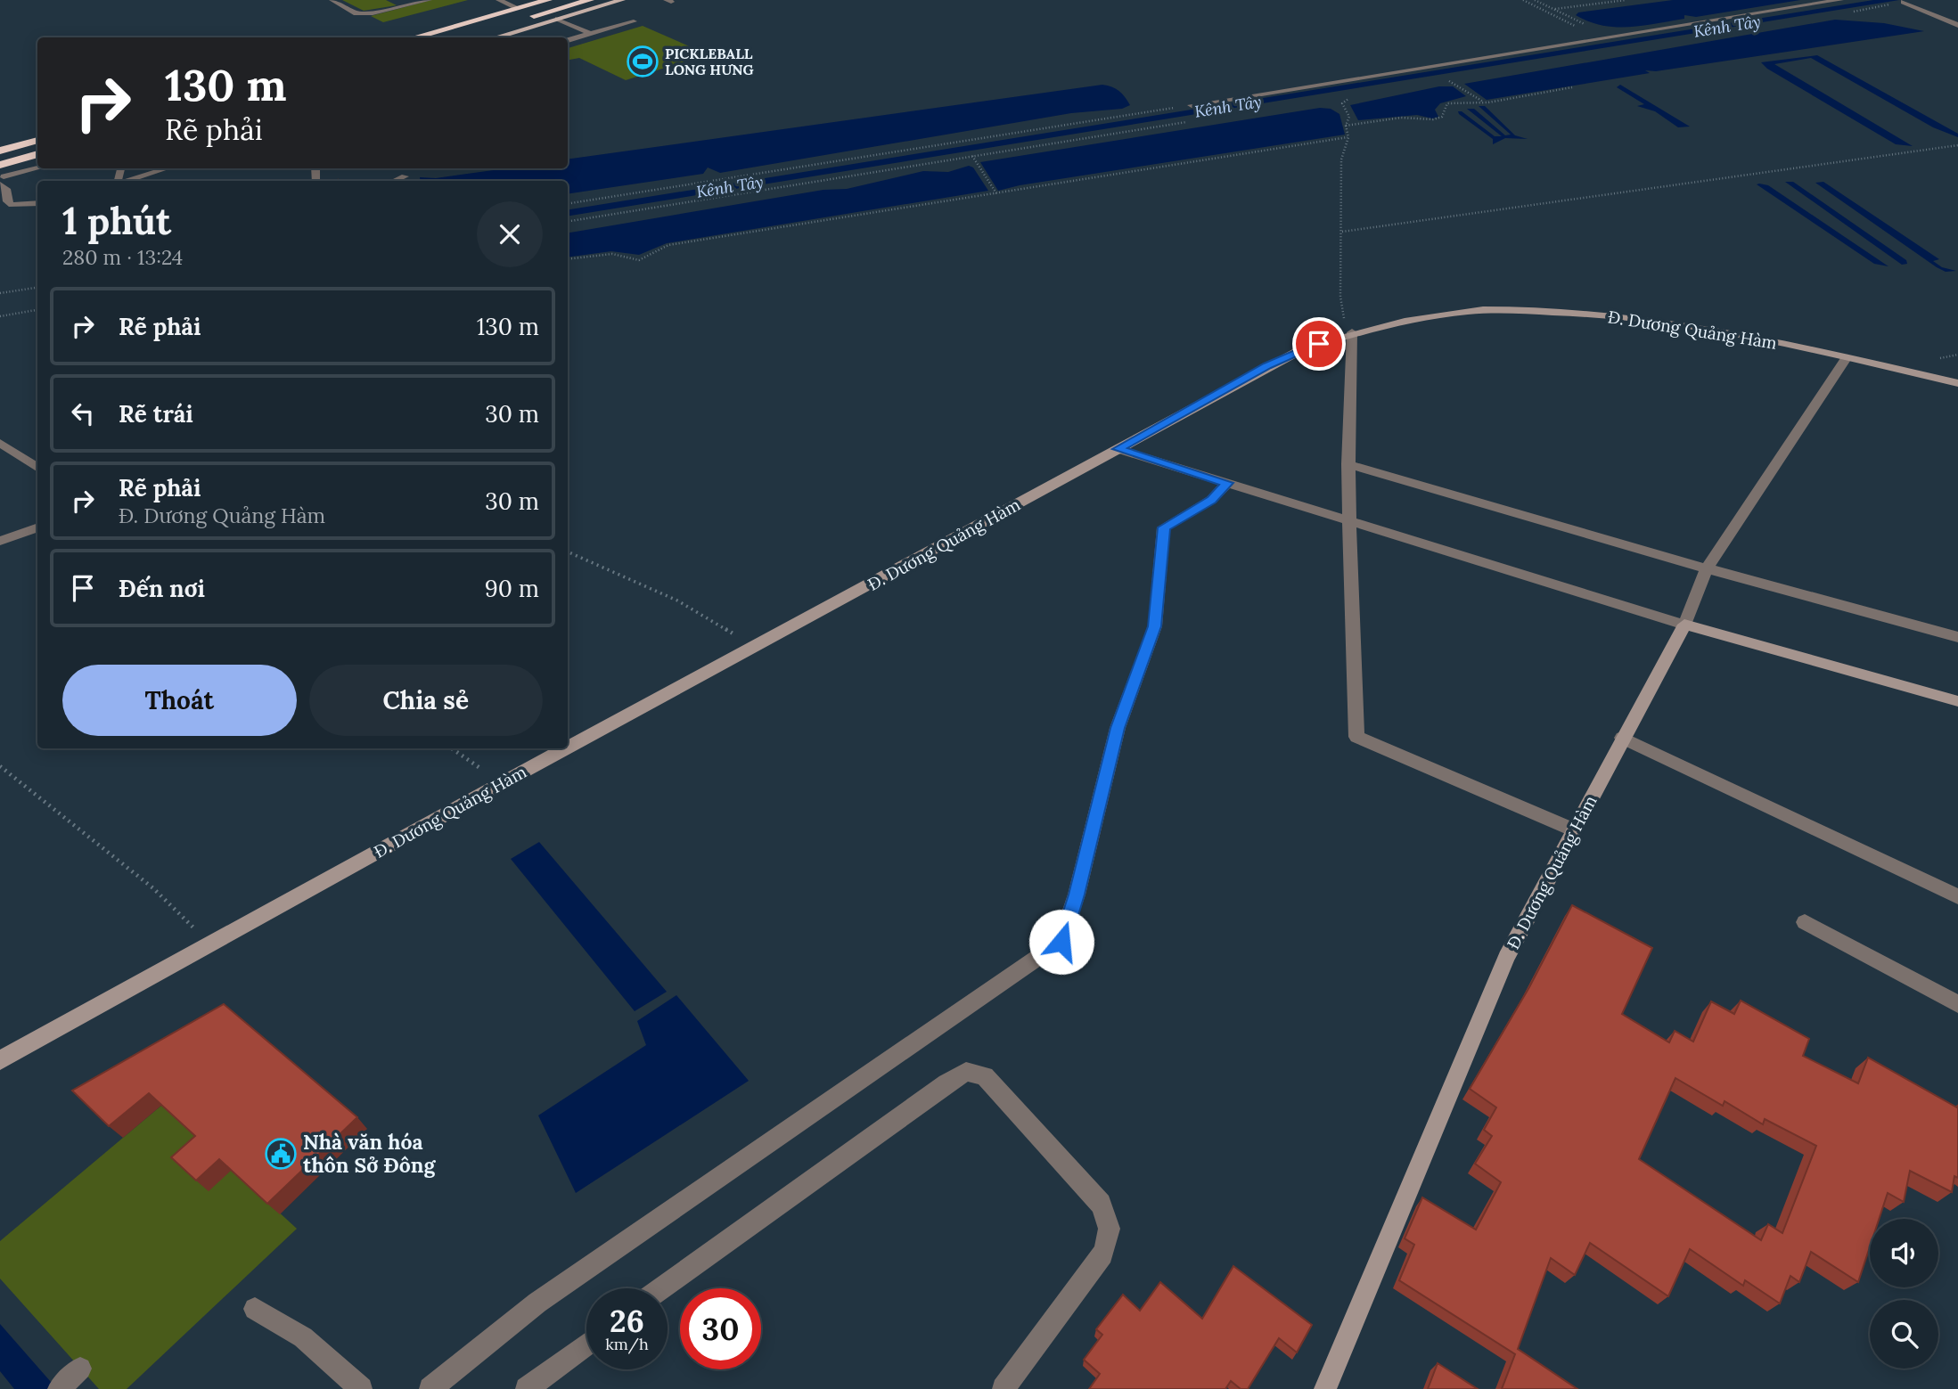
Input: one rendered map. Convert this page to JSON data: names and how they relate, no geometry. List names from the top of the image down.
{
  "streets": {
    "street": ["Đ. Dương Quảng Hàm"]
  },
  "water": ["Kênh Tây"],
  "places": {
    "sports": ["PICKLEBALL LONG HƯNG"],
    "public building": ["Nhà văn hóa thôn Sở Đông"]
  },
  "page": {
    "turn": ["130 m", "Rẽ phải"],
    "heading": ["1 phút", "280 m · 13:24"],
    "list": [
      {
        "name": "Rẽ phải",
        "value": "130 m"
      },
      {
        "name": "Rẽ trái",
        "value": "30 m"
      },
      {
        "name": "Rẽ phải",
        "note": "Đ. Dương Quảng Hàm",
        "value": "30 m"
      },
      {
        "name": "Đến nơi",
        "value": "90 m"
      }
    ],
    "buttons": ["Thoát", "Chia sẻ"],
    "speed": "26 km/h",
    "limit": "30"
  }
}
